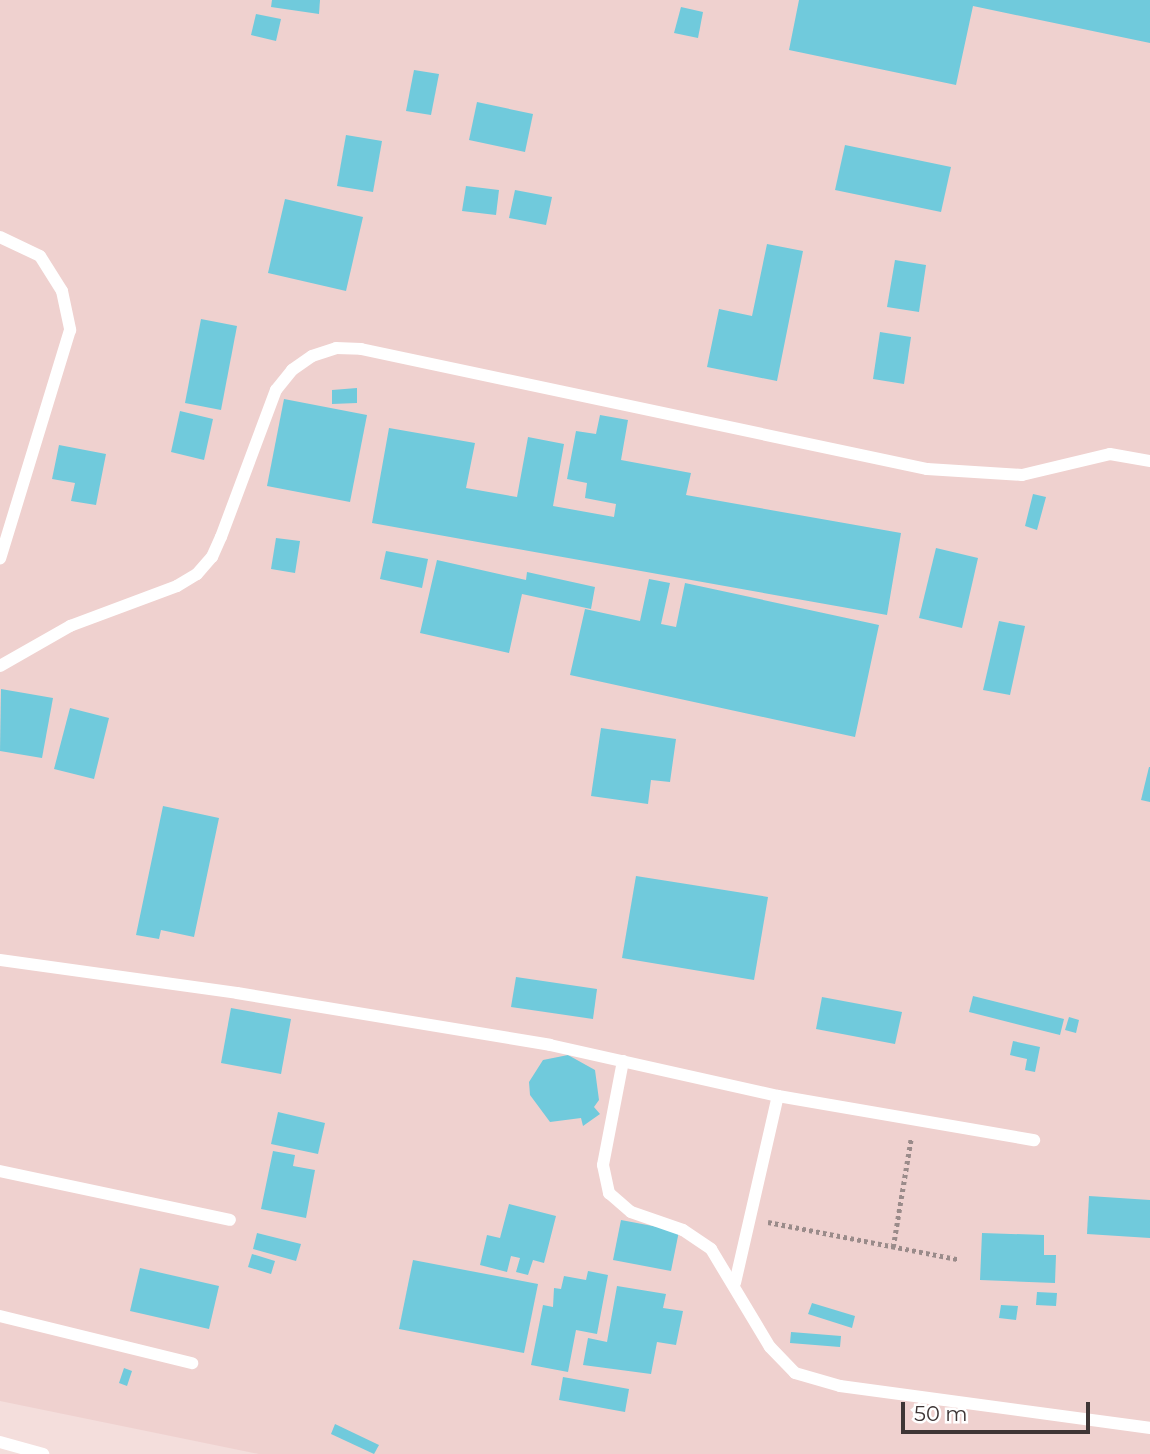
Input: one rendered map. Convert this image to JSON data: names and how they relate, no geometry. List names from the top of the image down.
{
  "scale_bar": "50 m"
}
